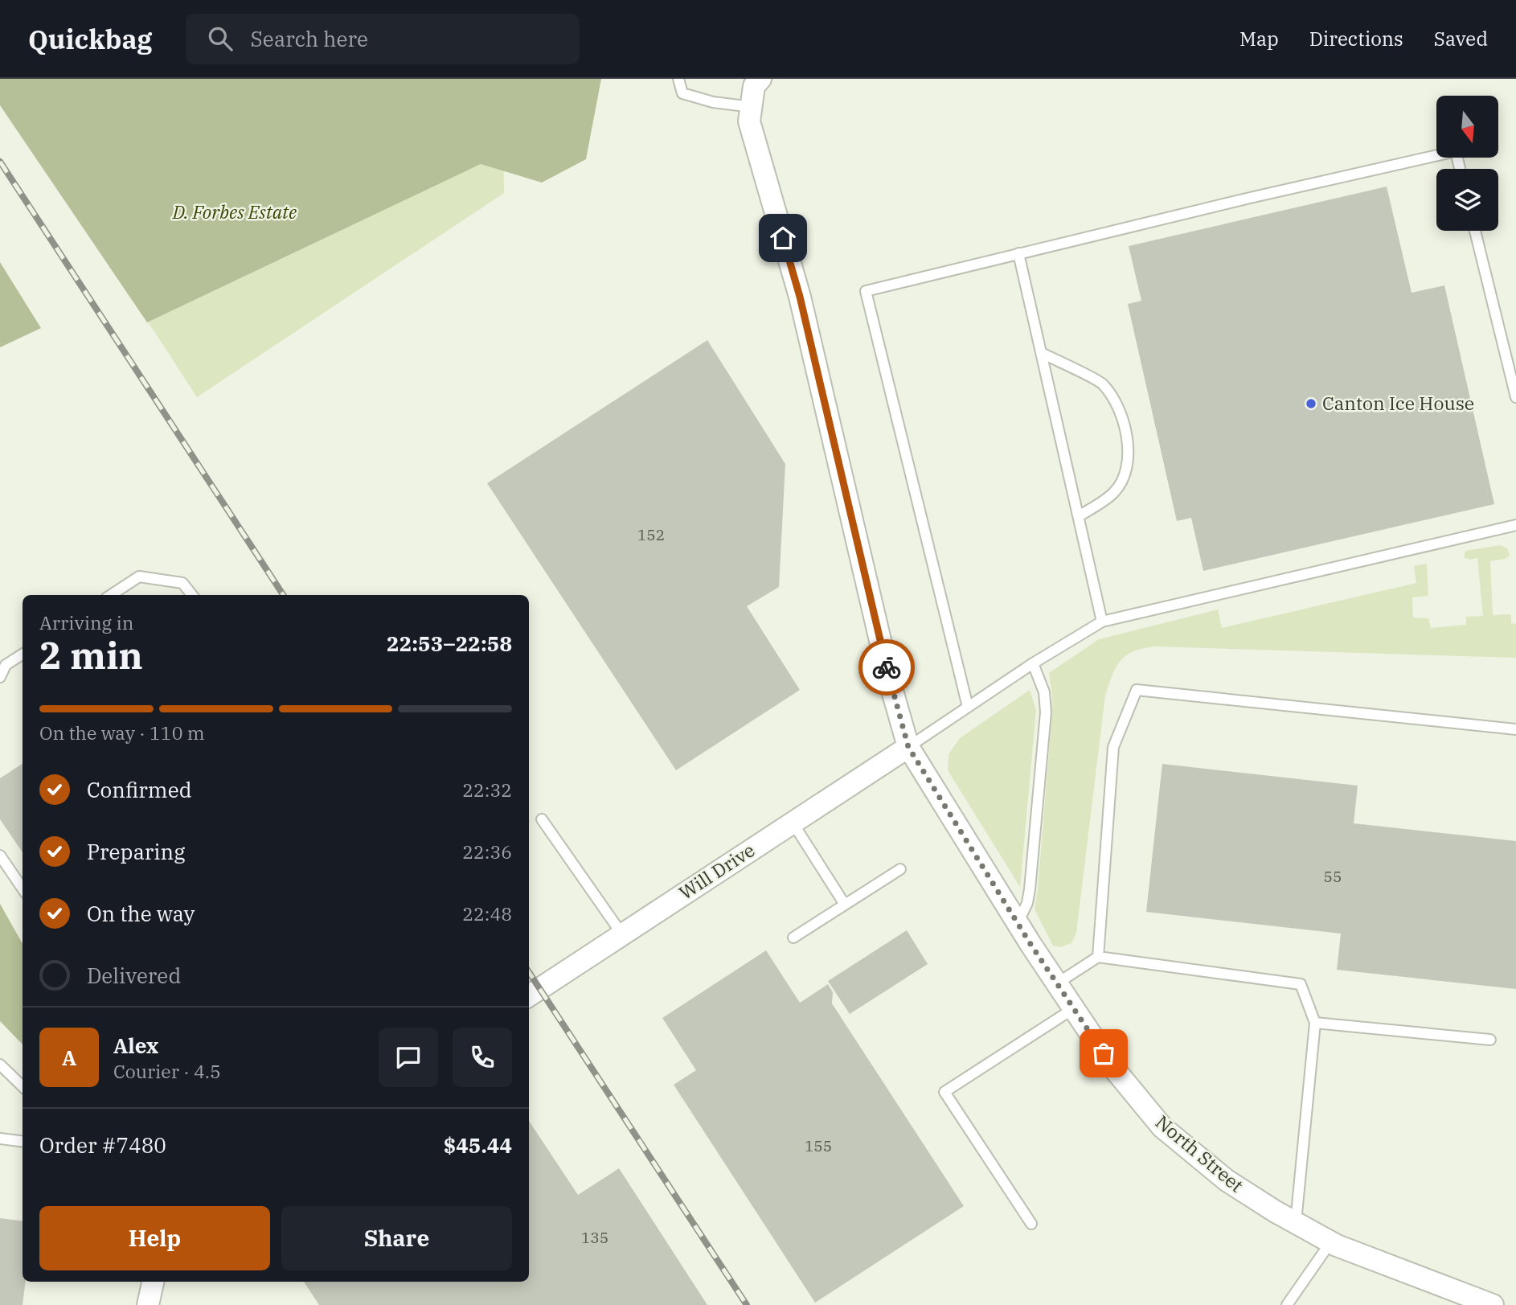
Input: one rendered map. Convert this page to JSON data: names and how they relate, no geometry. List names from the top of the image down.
{
  "streets": {
    "street": ["Will Drive", "North Street"]
  },
  "crossings": [
    ["Will Drive", "North Street"]
  ],
  "parks": ["D. Forbes Estate"],
  "places": ["Canton Ice House"],
  "house_numbers": [
    "152",
    "55",
    "155",
    "135"
  ],
  "north": "bottom",
  "page": {
    "header": "Quickbag",
    "search": "Search here",
    "nav": ["Map", "Directions", "Saved"],
    "heading": ["2 min", "Arriving in", "22:53–22:58"],
    "panel": [
      "Alex",
      "Courier · 4.5",
      "Order #7480",
      "$45.44"
    ],
    "bar": "On the way · 110 m",
    "list": [
      ["Confirmed", "22:32"],
      ["Preparing", "22:36"],
      ["On the way", "22:48"],
      "Delivered"
    ],
    "round": "A",
    "buttons": ["Help", "Share"]
  }
}
